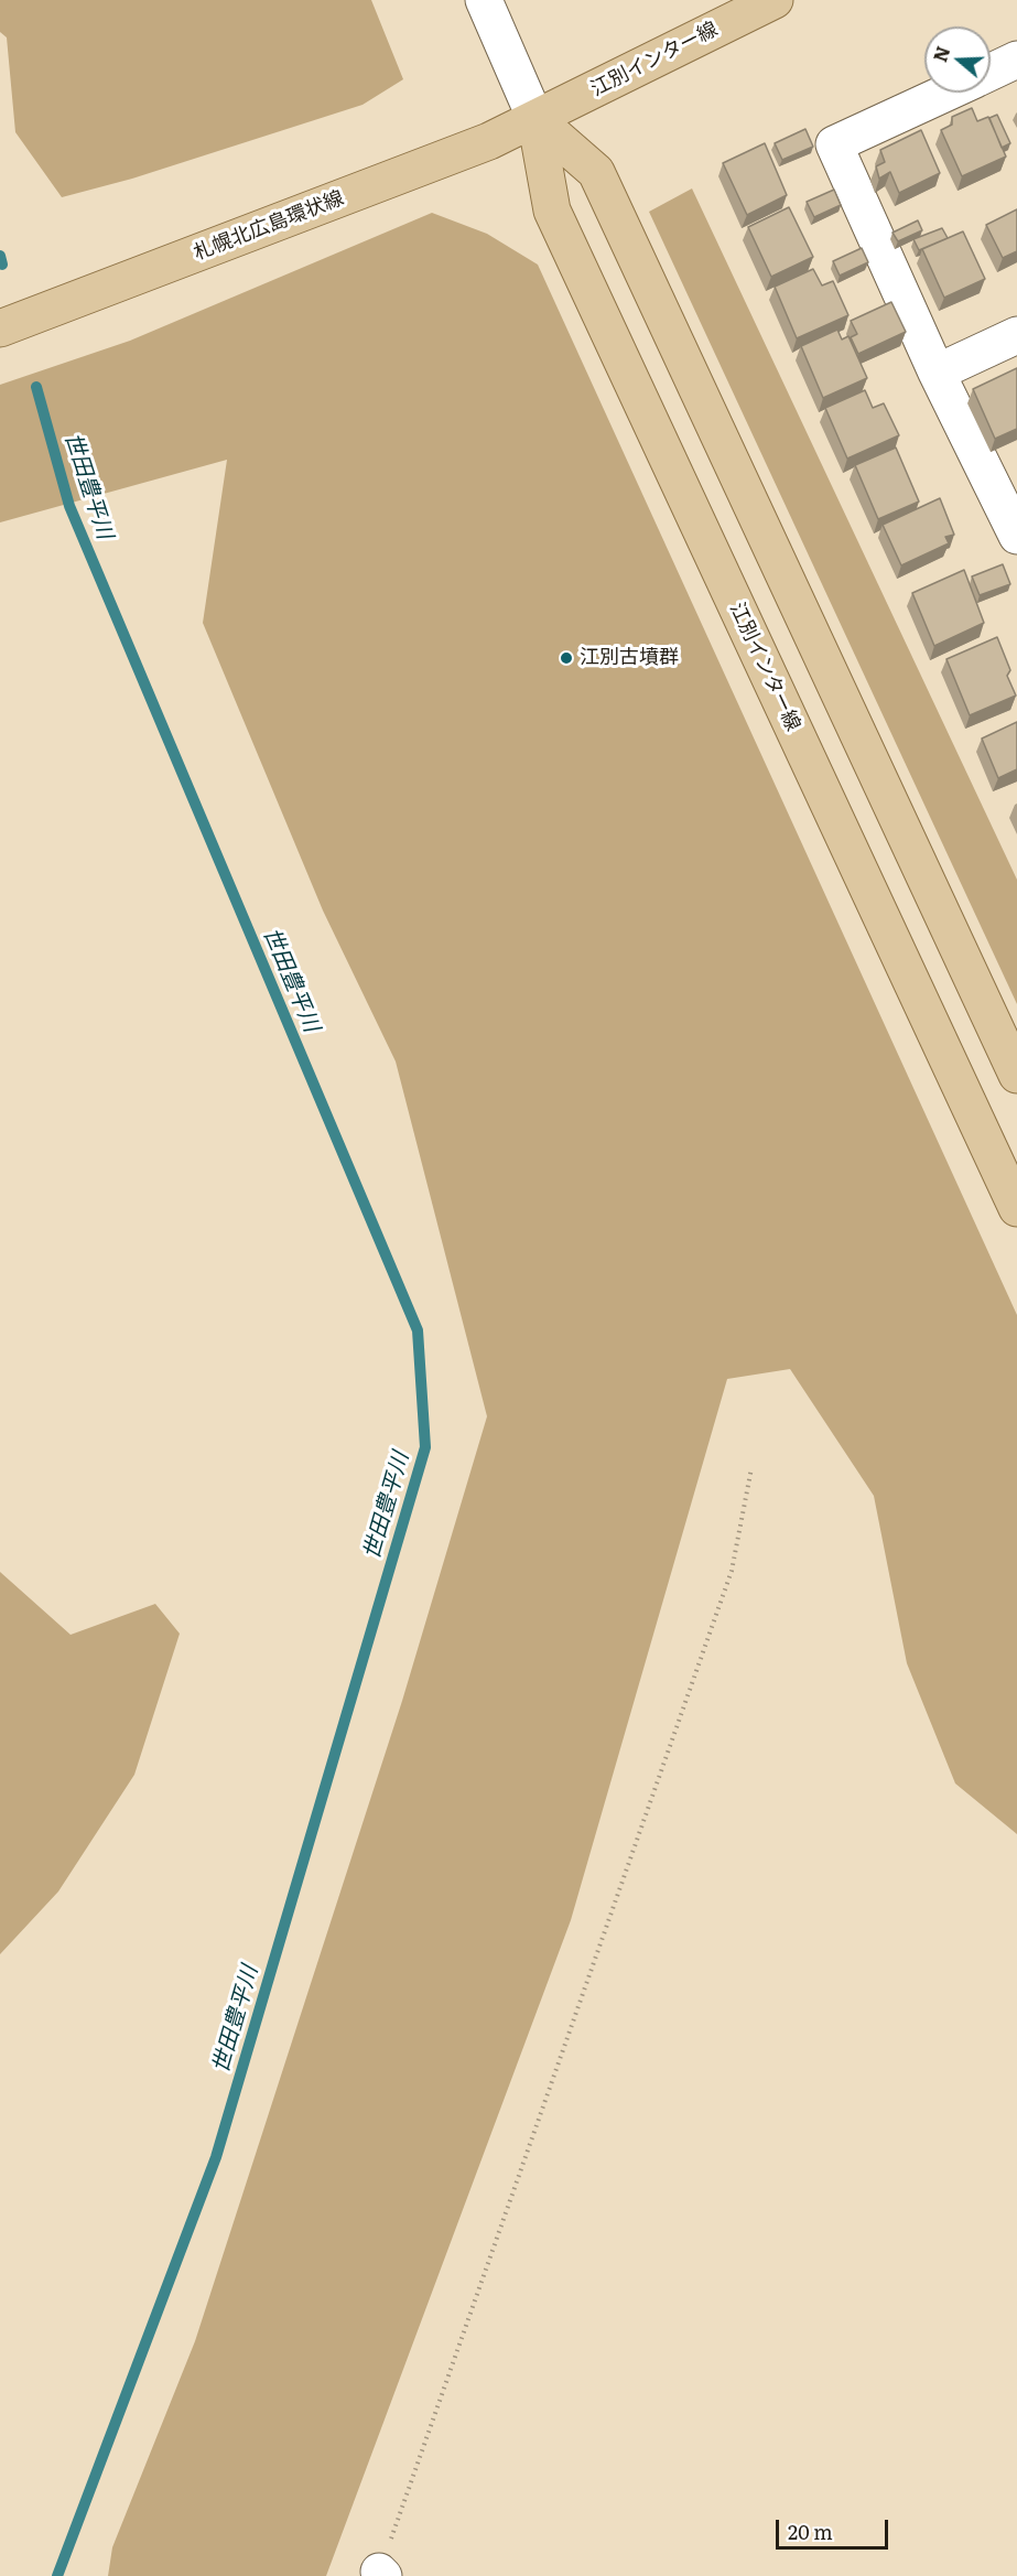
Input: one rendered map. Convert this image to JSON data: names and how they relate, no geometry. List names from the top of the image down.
{
  "streets": {
    "main road": ["江別インター線", "札幌北広島環状線"]
  },
  "crossings": [
    ["江別インター線", "札幌北広島環状線"]
  ],
  "water": ["世田豊平川"],
  "places": ["江別古墳群"],
  "scale_bar": "20 m",
  "north": "left"
}
